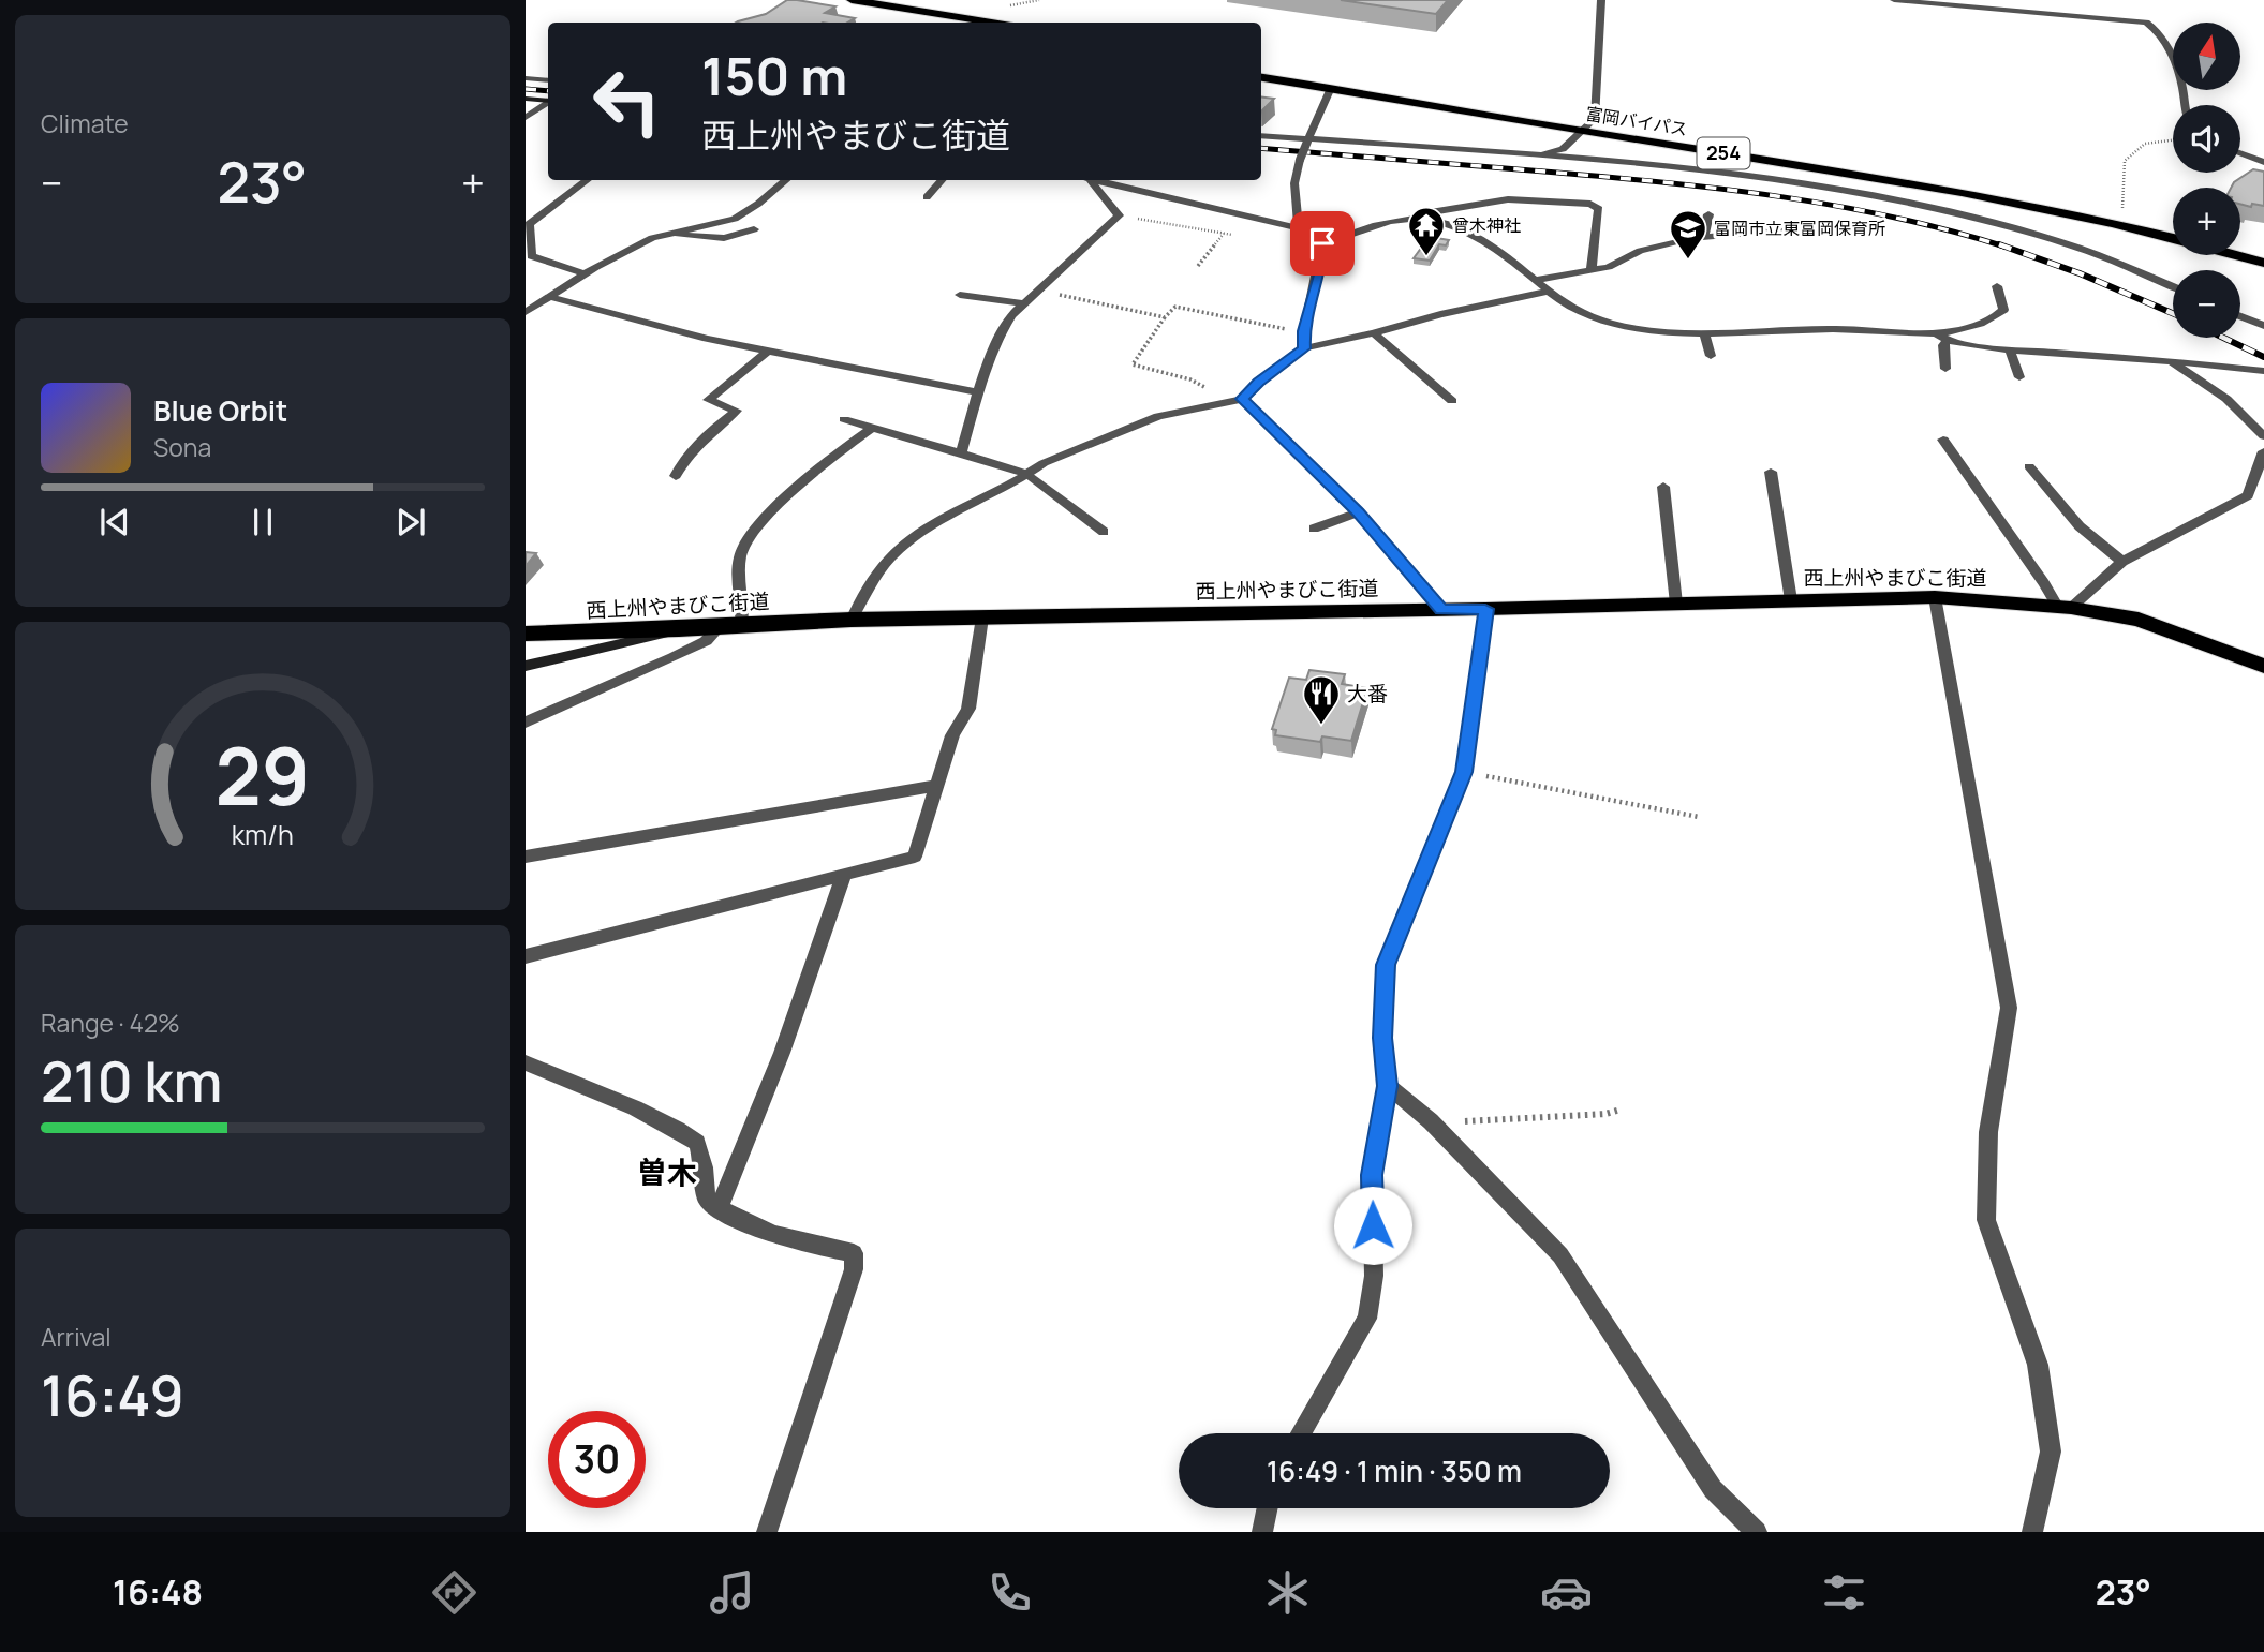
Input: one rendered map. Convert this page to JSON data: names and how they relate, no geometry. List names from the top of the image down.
{
  "streets": {
    "highway": ["富岡バイパス", "254", "西上州やまびこ街道"]
  },
  "districts": ["曽木"],
  "places": {
    "temple": ["曾木神社"],
    "school or university": ["富岡市立東富岡保育所"],
    "restaurant": ["大番"]
  },
  "north": "top",
  "page": {
    "tile": [
      "Climate",
      ["Range · 42%", "210 km"],
      ["Arrival", "16:49"]
    ],
    "map_buttons": ["+", "−"],
    "turn": ["150 m", "西上州やまびこ街道"],
    "heat": ["−", "23°", "+"],
    "song": ["Blue Orbit", "Sona"],
    "limit": "30",
    "trip": "16:49 · 1 min · 350 m",
    "tabs": ["16:48", "23°"],
    "gauge": ["29", "km/h"]
  }
}
